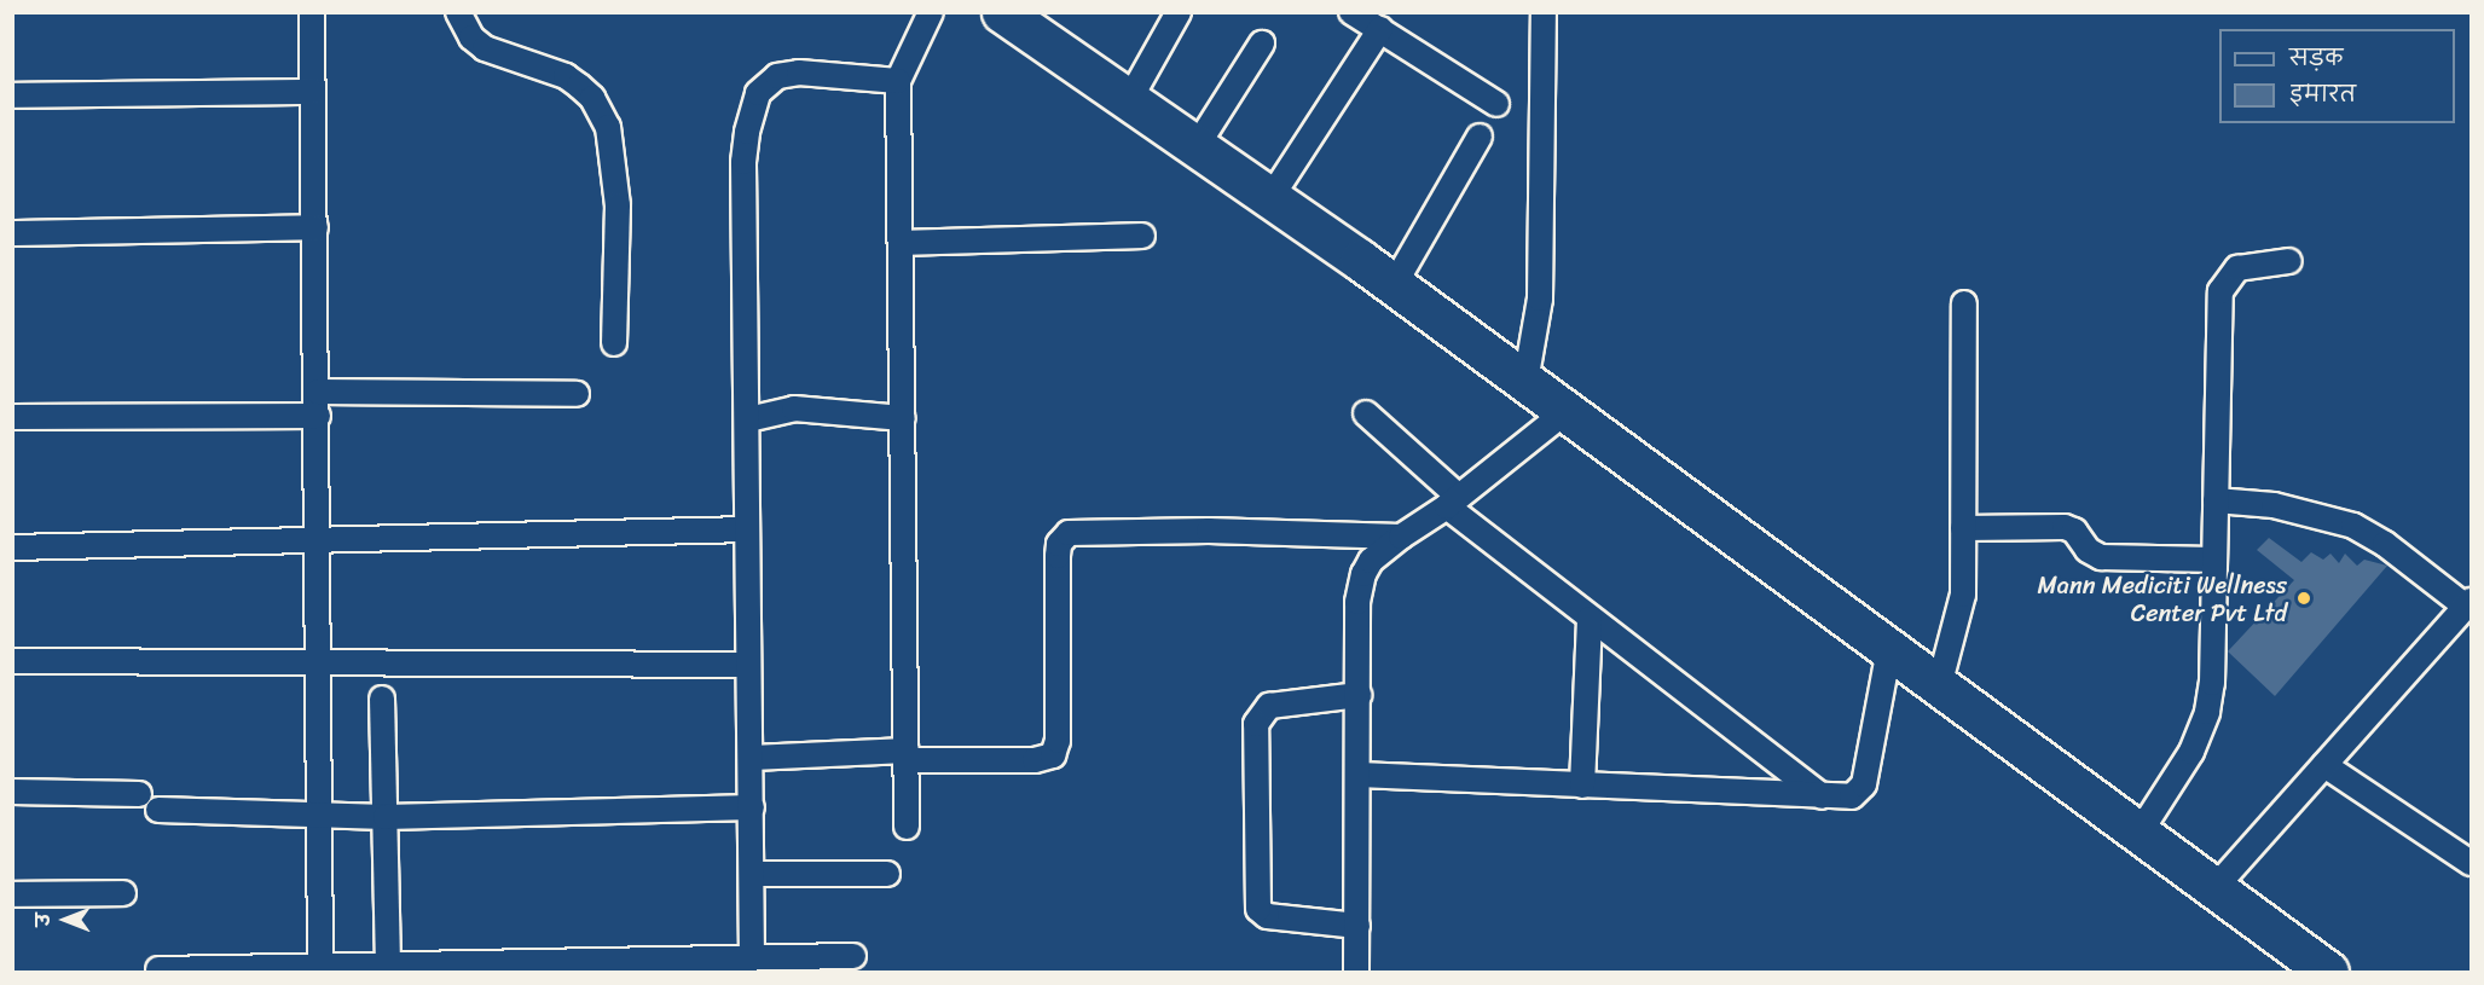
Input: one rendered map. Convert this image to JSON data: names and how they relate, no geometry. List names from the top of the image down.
{
  "places": ["Mann Mediciti Wellness Center Pvt Ltd"],
  "legend": ["सड़क", "इमारत"],
  "north": "left"
}
